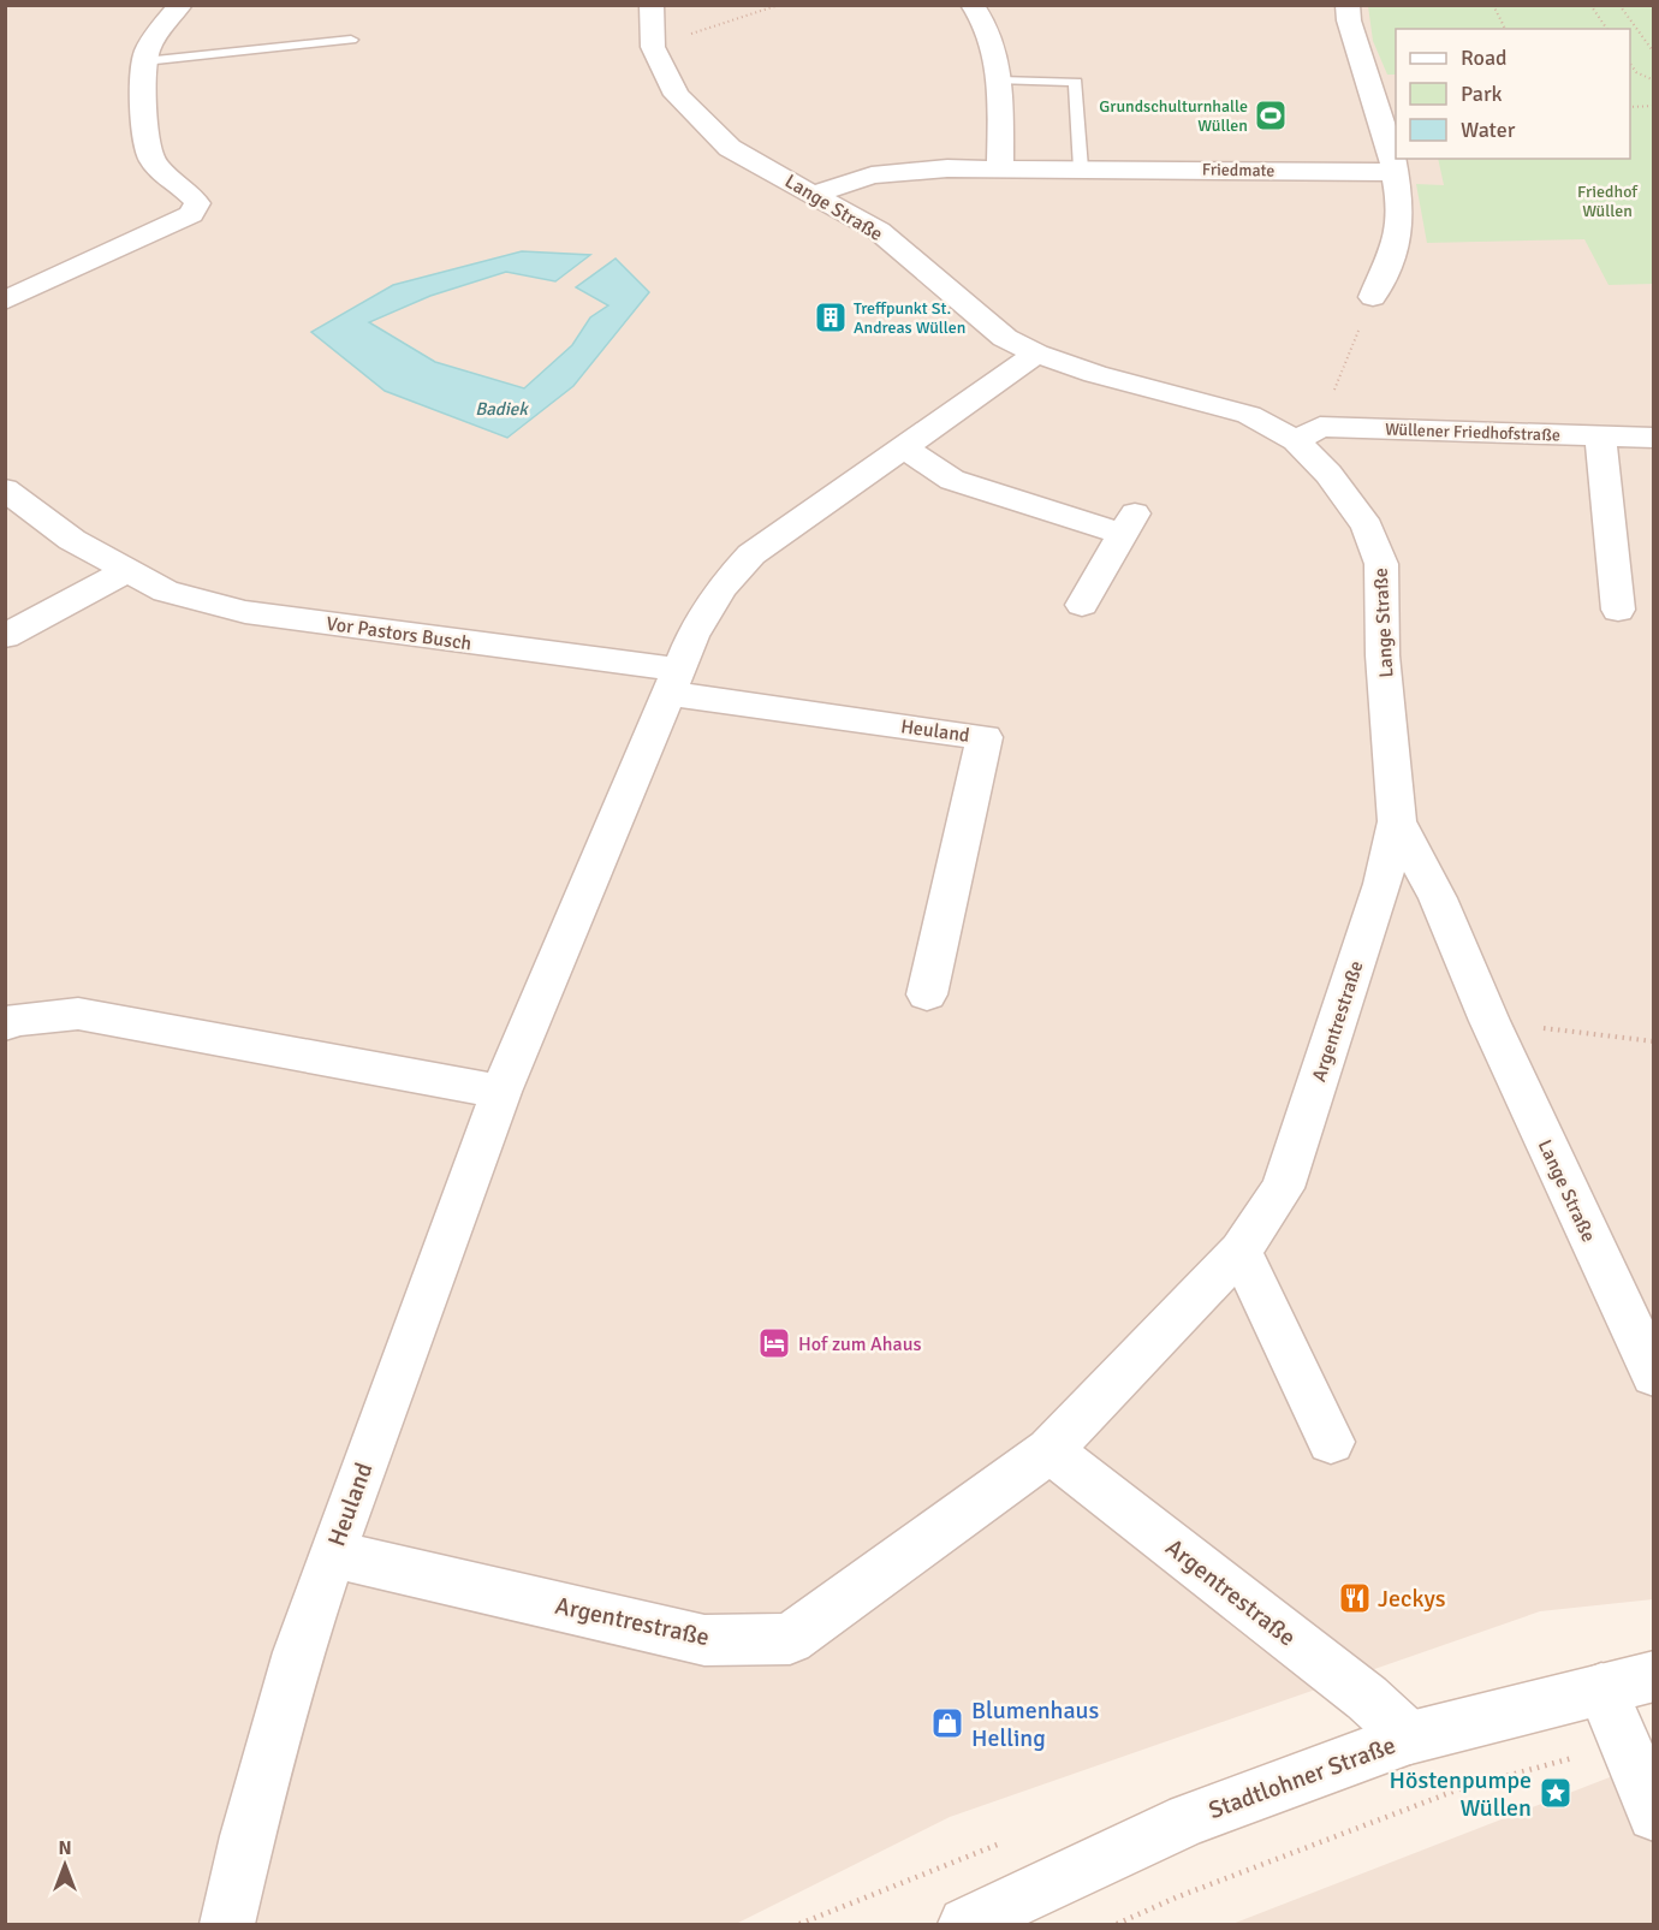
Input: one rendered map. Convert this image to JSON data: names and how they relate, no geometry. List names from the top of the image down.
{
  "streets": {
    "street": [
      "Friedmate",
      "Lange Straße",
      "Wüllener Friedhofstraße",
      "Vor Pastors Busch",
      "Heuland",
      "Argentrestraße",
      "Stadtlohner Straße"
    ]
  },
  "crossings": [
    ["Friedmate", "Lange Straße"],
    ["Lange Straße", "Wüllener Friedhofstraße"],
    ["Lange Straße", "Heuland"],
    ["Lange Straße", "Argentrestraße"],
    ["Vor Pastors Busch", "Heuland"],
    ["Heuland", "Argentrestraße"],
    ["Argentrestraße", "Stadtlohner Straße"]
  ],
  "water": ["Badiek"],
  "parks": ["Friedhof Wüllen"],
  "places": {
    "sports": ["Grundschulturnhalle Wüllen"],
    "building": ["Treffpunkt St. Andreas Wüllen"],
    "hotel": ["Hof zum Ahaus"],
    "restaurant": ["Jeckys"],
    "shop": ["Blumenhaus Helling"],
    "place": ["Höstenpumpe Wüllen"]
  },
  "legend": ["Road", "Park", "Water"],
  "north": "top"
}
